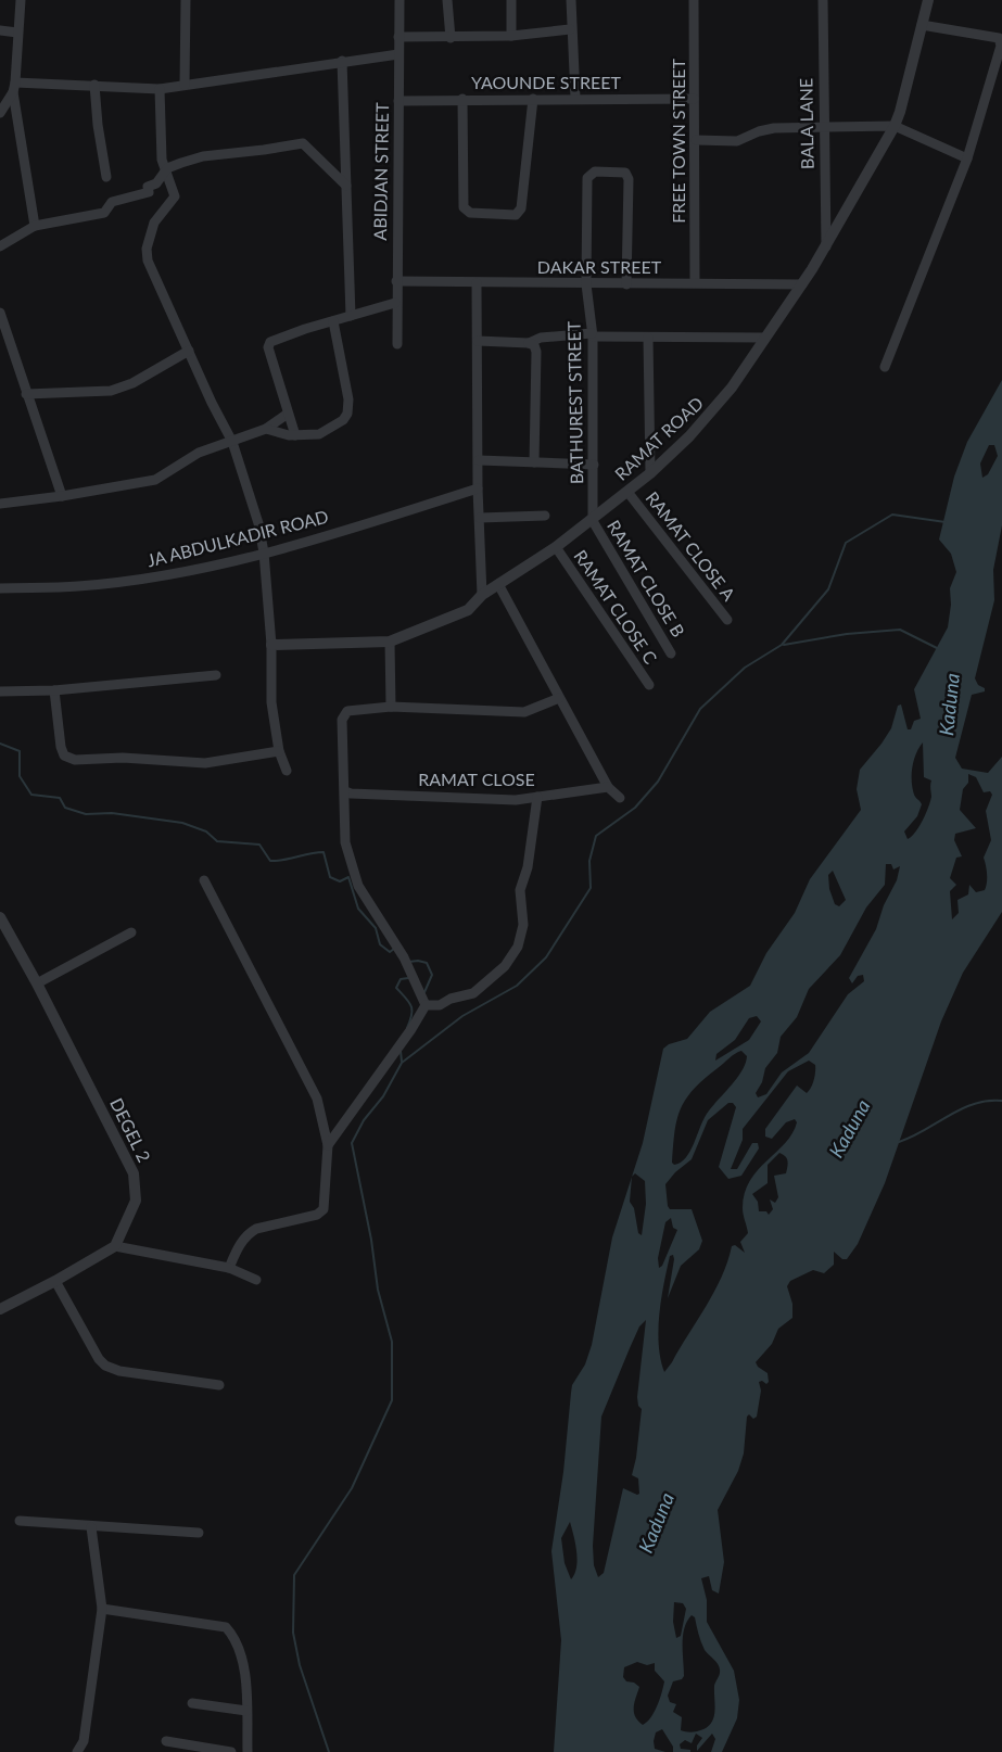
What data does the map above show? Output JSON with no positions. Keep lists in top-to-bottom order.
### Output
{
  "streets": {
    "street": [
      "YAOUNDE STREET",
      "BALA LANE",
      "FREE TOWN STREET",
      "ABIDJAN STREET",
      "DAKAR STREET",
      "BATHUREST STREET",
      "RAMAT ROAD",
      "JA ABDULKADIR ROAD",
      "RAMAT CLOSE A",
      "RAMAT CLOSE B",
      "RAMAT CLOSE C",
      "RAMAT CLOSE",
      "DEGEL 2"
    ]
  },
  "crossings": [
    ["YAOUNDE STREET", "FREE TOWN STREET"],
    ["YAOUNDE STREET", "ABIDJAN STREET"],
    ["BALA LANE", "RAMAT ROAD"],
    ["FREE TOWN STREET", "DAKAR STREET"],
    ["ABIDJAN STREET", "DAKAR STREET"],
    ["DAKAR STREET", "BATHUREST STREET"],
    ["DAKAR STREET", "RAMAT ROAD"],
    ["BATHUREST STREET", "RAMAT ROAD"],
    ["BATHUREST STREET", "RAMAT CLOSE B"],
    ["RAMAT ROAD", "RAMAT CLOSE A"],
    ["RAMAT ROAD", "RAMAT CLOSE B"],
    ["RAMAT ROAD", "RAMAT CLOSE C"]
  ],
  "water": ["Kaduna"]
}
